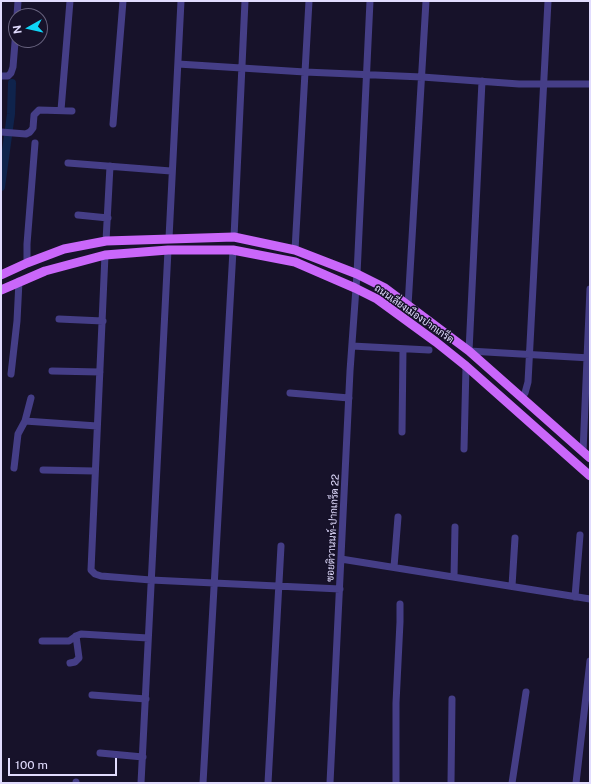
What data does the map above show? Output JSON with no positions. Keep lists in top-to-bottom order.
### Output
{
  "streets": {
    "main road": ["ถนนเลี่ยงเมืองปากเกร็ด"],
    "street": ["ซอยติวานนท์-ปากเกร็ด 22"]
  },
  "crossings": [
    ["ถนนเลี่ยงเมืองปากเกร็ด", "ซอยติวานนท์-ปากเกร็ด 22"]
  ],
  "scale_bar": "100 m",
  "north": "left"
}
